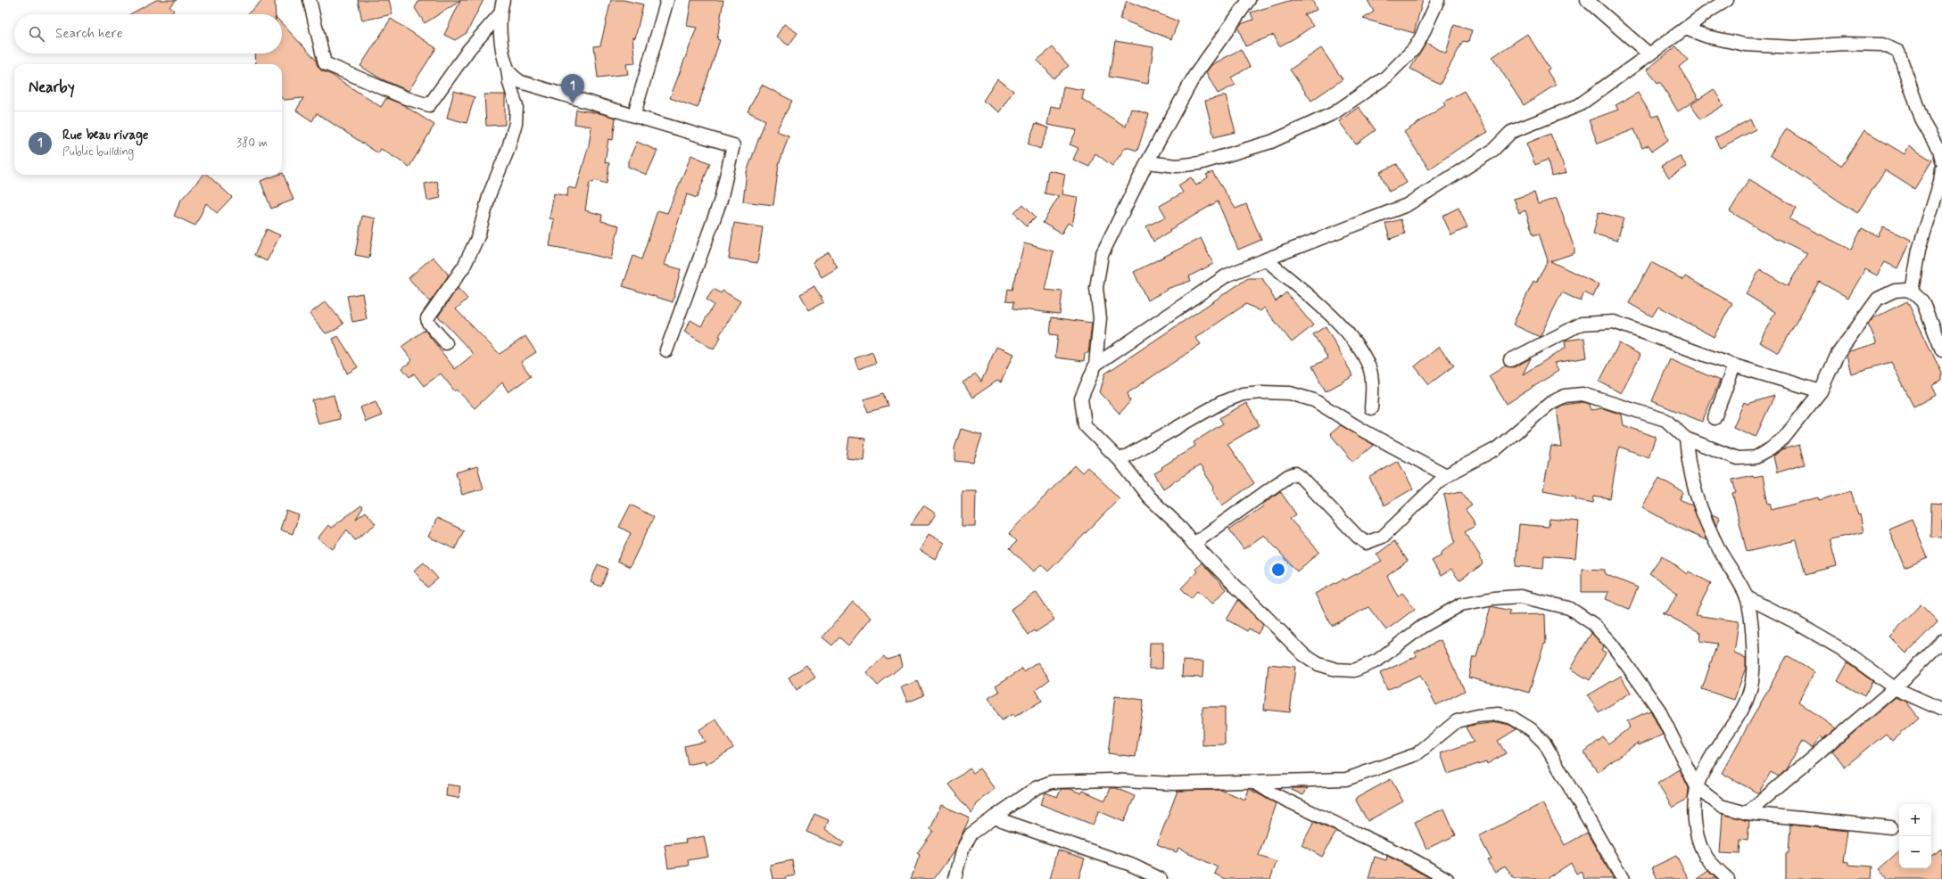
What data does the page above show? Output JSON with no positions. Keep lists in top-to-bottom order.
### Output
{
  "page": {
    "search": "Search here",
    "heading": "Nearby",
    "pins": "1",
    "list": [
      {
        "mark": "1",
        "name": "Rue beau rivage",
        "note": "Public building",
        "value": "380 m"
      }
    ],
    "map_buttons": ["+", "−"]
  }
}
